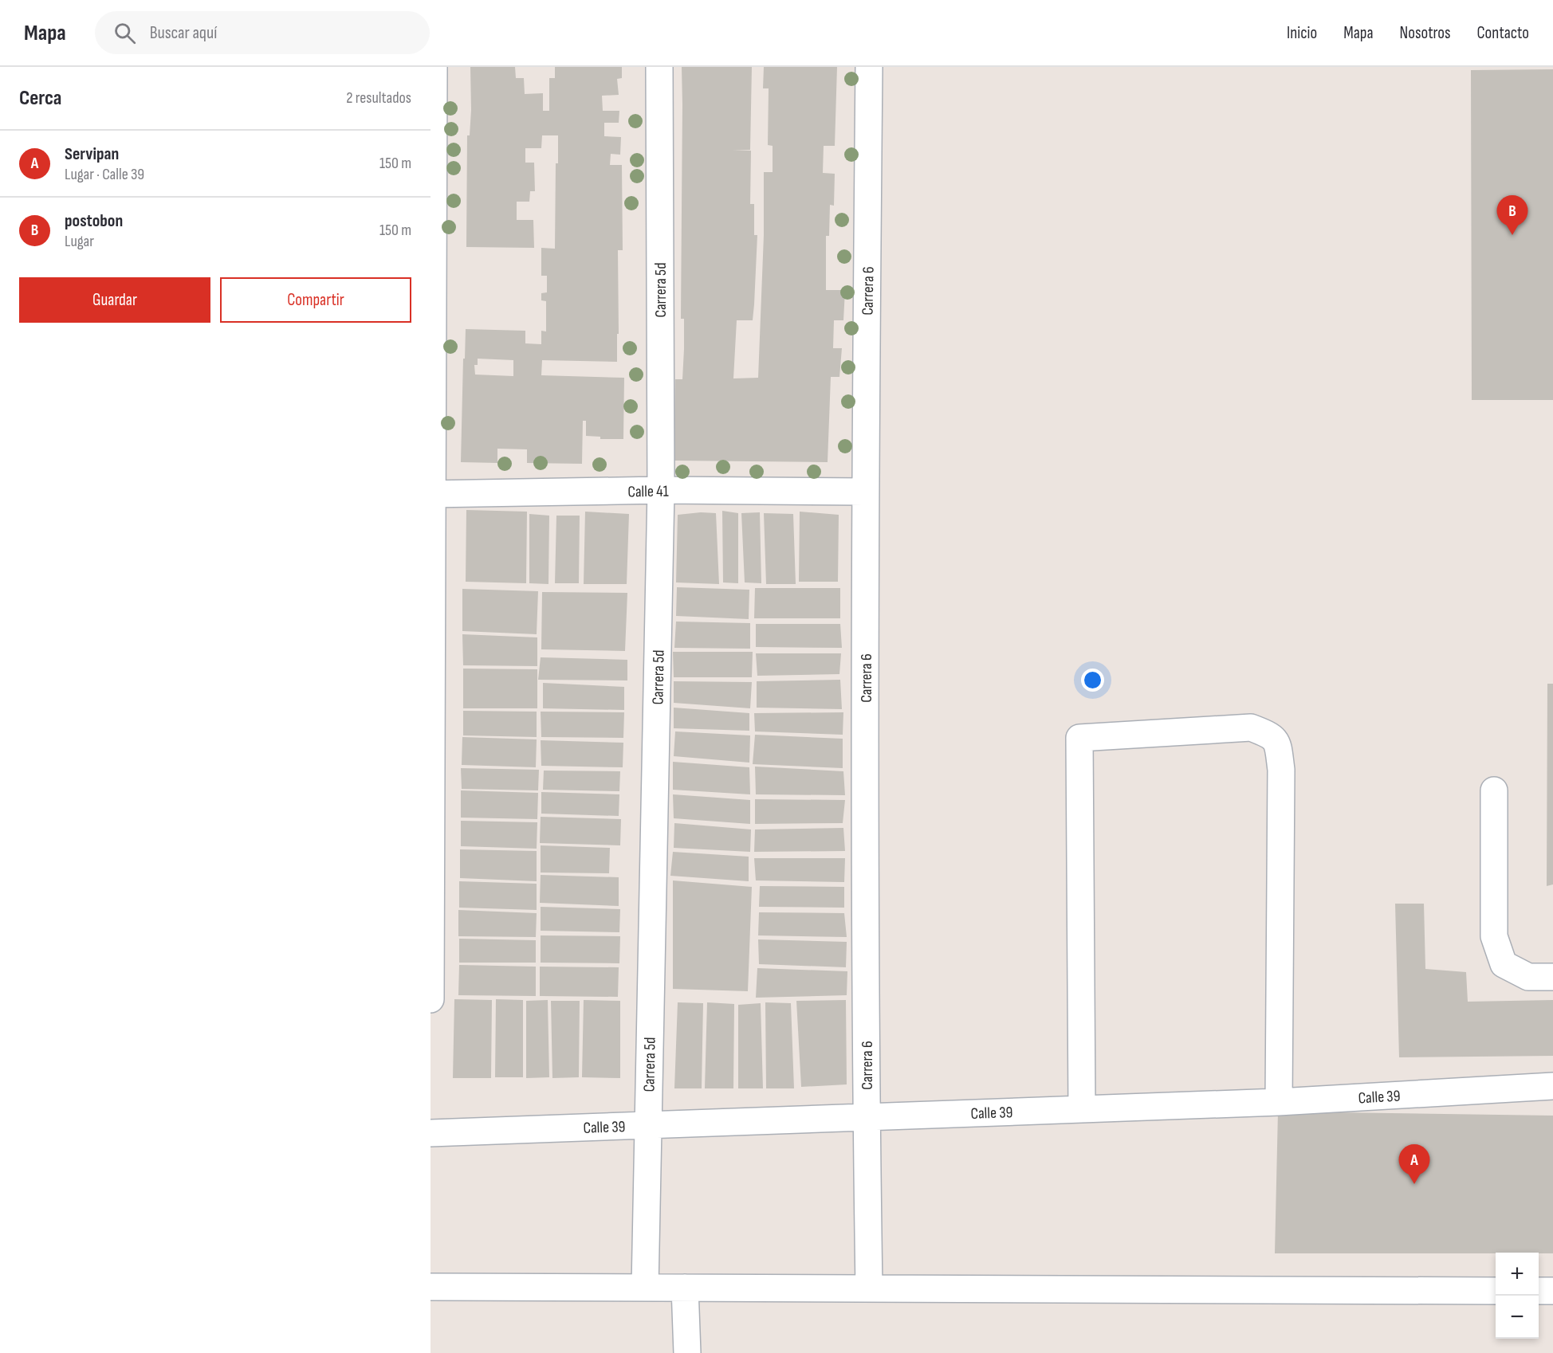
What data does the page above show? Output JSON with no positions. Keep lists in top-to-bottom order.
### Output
{
  "streets": {
    "street": [
      "Carrera 5d",
      "Carrera 6",
      "Calle 41",
      "Calle 39"
    ]
  },
  "crossings": [
    ["Carrera 5d", "Calle 41"],
    ["Carrera 5d", "Calle 39"],
    ["Carrera 6", "Calle 41"],
    ["Carrera 6", "Calle 39"]
  ],
  "page": {
    "header": "Mapa",
    "search": "Buscar aquí",
    "nav": [
      "Inicio",
      "Mapa",
      "Nosotros",
      "Contacto"
    ],
    "heading": ["Cerca", "2 resultados"],
    "list": [
      {
        "mark": "A",
        "name": "Servipan",
        "note": "Lugar · Calle 39",
        "value": "150 m"
      },
      {
        "mark": "B",
        "name": "postobon",
        "note": "Lugar",
        "value": "150 m"
      }
    ],
    "pins": ["B", "A"],
    "buttons": ["Guardar", "Compartir"],
    "map_buttons": ["+", "−"]
  }
}
